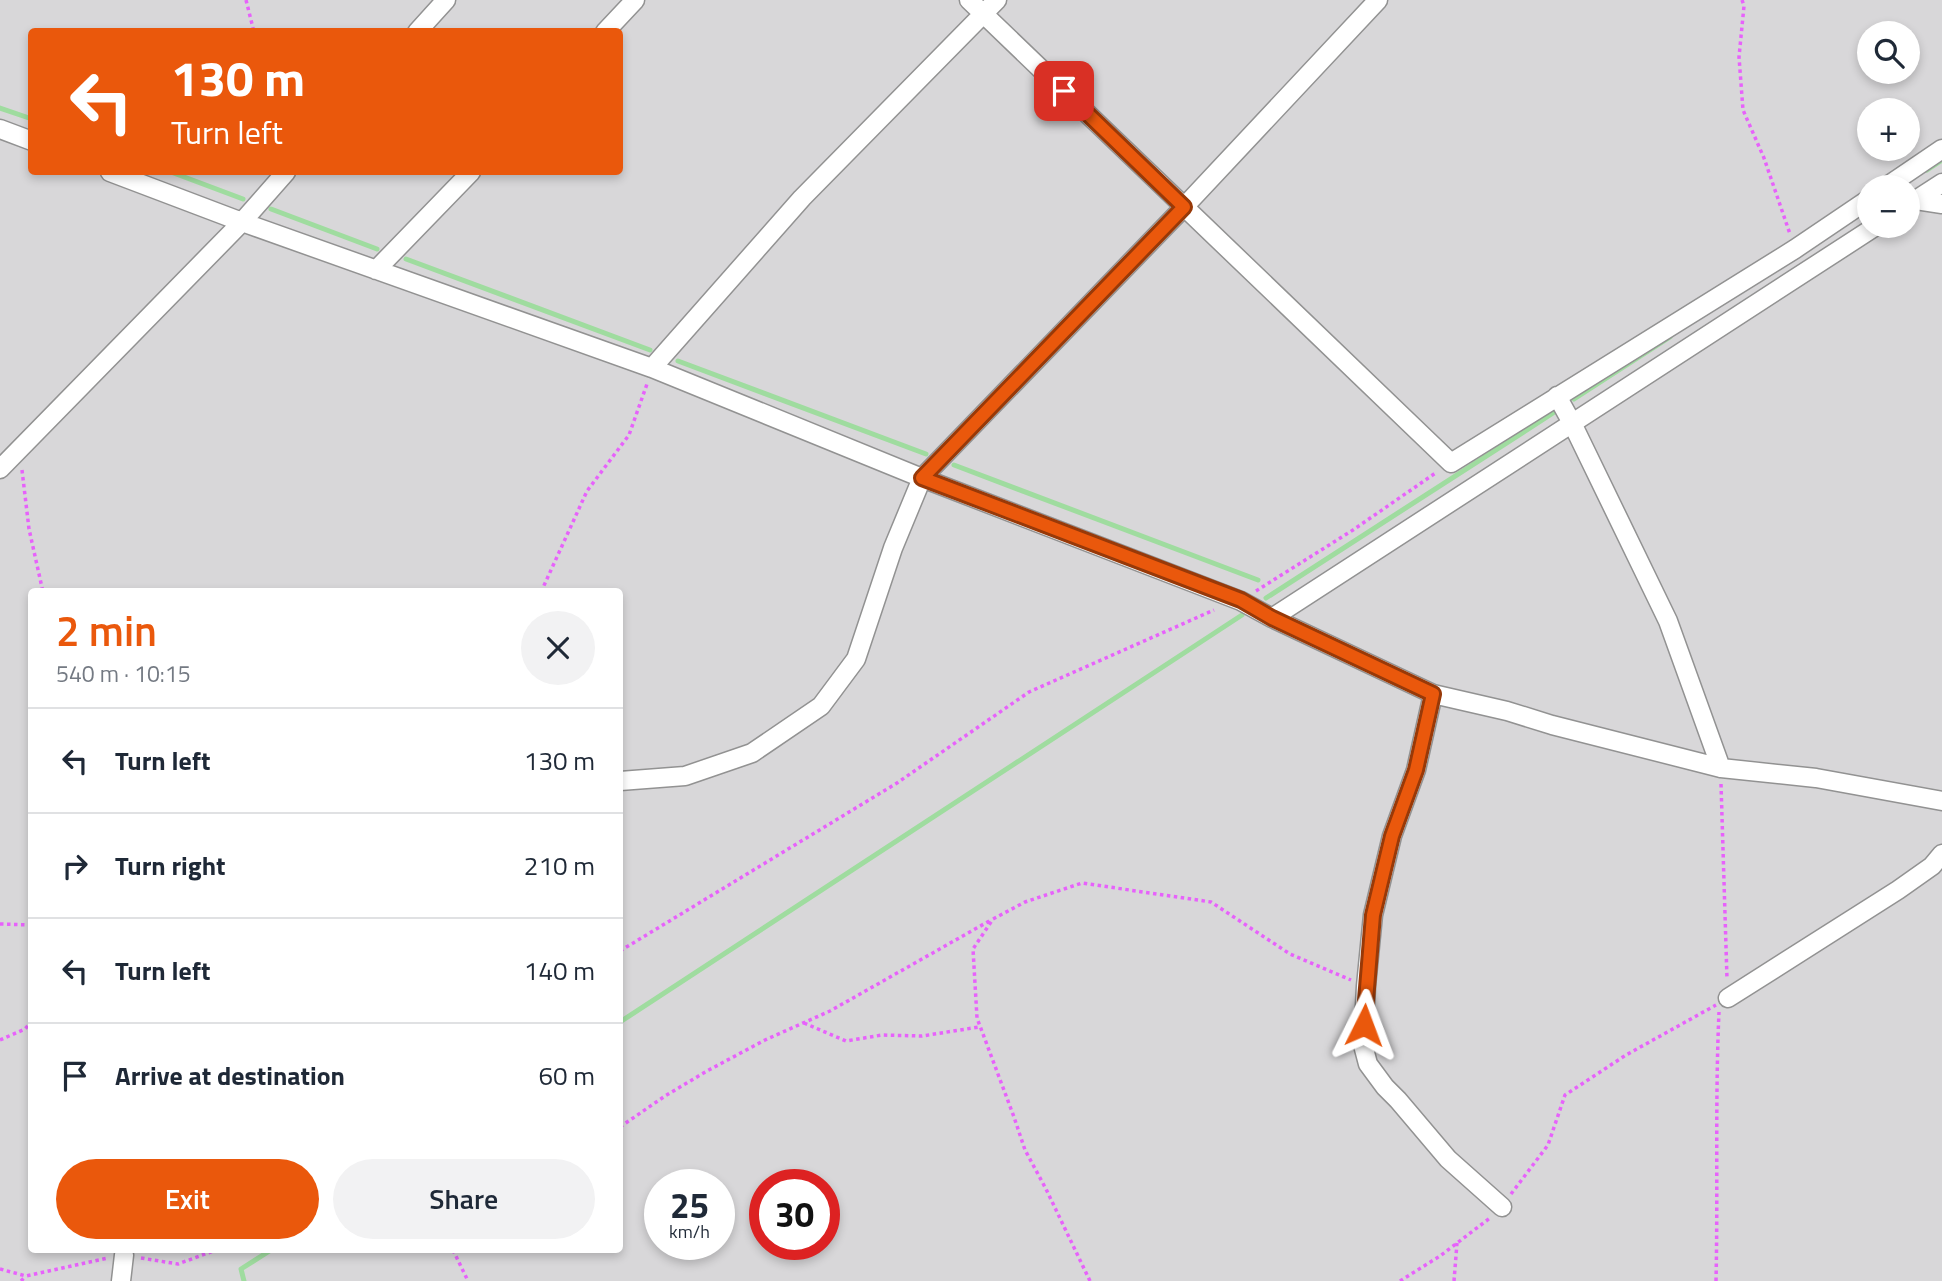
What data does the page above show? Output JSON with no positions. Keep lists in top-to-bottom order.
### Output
{
  "page": {
    "map_buttons": ["+", "−"],
    "turn": ["130 m", "Turn left"],
    "heading": ["2 min", "540 m · 10:15"],
    "list": [
      {
        "name": "Turn left",
        "value": "130 m"
      },
      {
        "name": "Turn right",
        "value": "210 m"
      },
      {
        "name": "Turn left",
        "value": "140 m"
      },
      {
        "name": "Arrive at destination",
        "value": "60 m"
      }
    ],
    "buttons": ["Exit", "Share"],
    "speed": "25 km/h",
    "limit": "30"
  }
}
